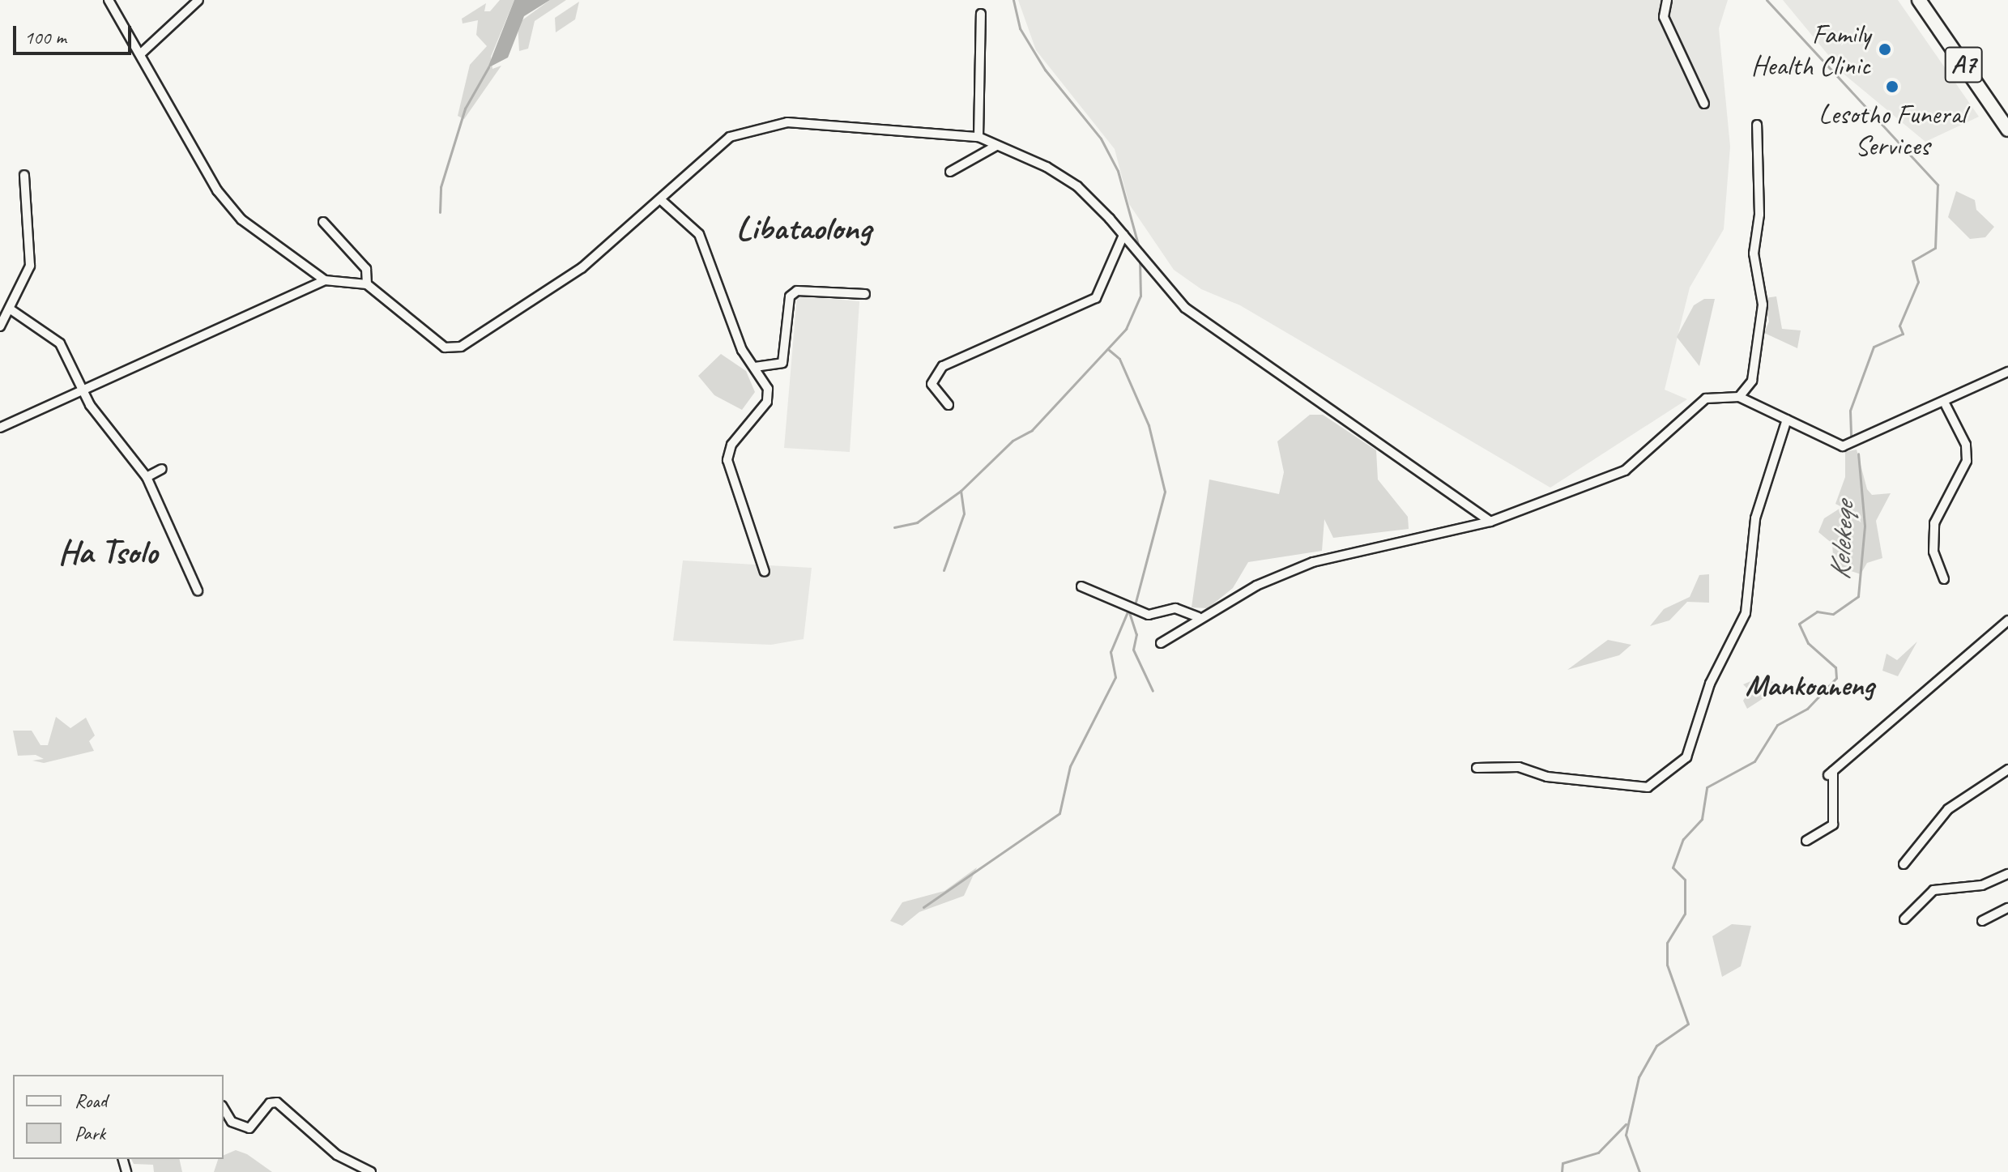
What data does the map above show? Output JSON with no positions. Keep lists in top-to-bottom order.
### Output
{
  "streets": {
    "main road": ["A7"]
  },
  "districts": ["Libataolong", "Ha Tsolo", "Mankoaneng"],
  "water": ["Kelekeqe"],
  "places": ["Family Health Clinic", "Lesotho Funeral Services"],
  "legend": ["Road", "Park"],
  "scale_bar": "100 m"
}
